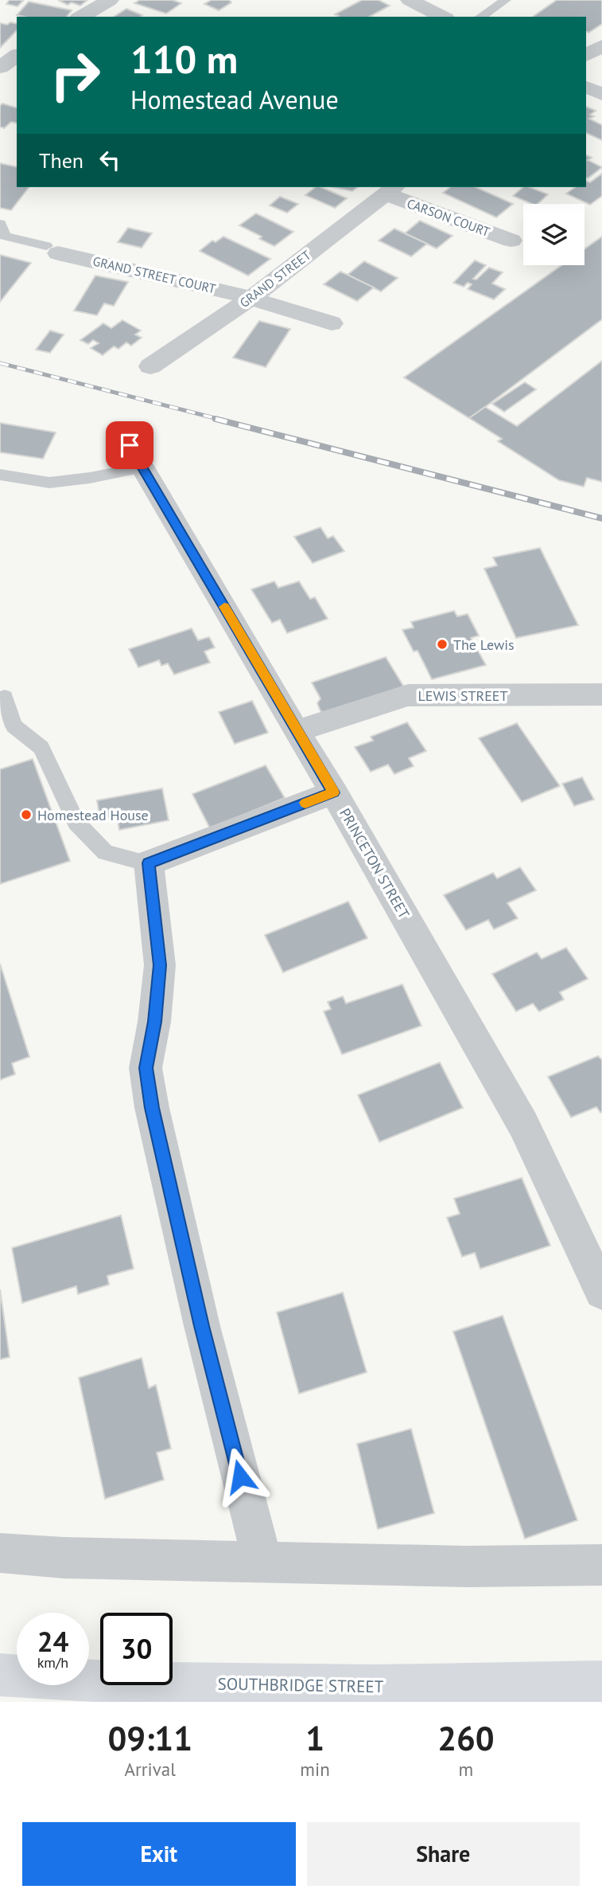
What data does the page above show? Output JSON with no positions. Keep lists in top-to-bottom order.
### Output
{
  "streets": {
    "main road": ["SOUTHBRIDGE STREET"],
    "street": [
      "CARSON COURT",
      "GRAND STREET COURT",
      "GRAND STREET",
      "LEWIS STREET",
      "PRINCETON STREET"
    ]
  },
  "crossings": [
    ["CARSON COURT", "GRAND STREET"],
    ["GRAND STREET COURT", "GRAND STREET"],
    ["LEWIS STREET", "PRINCETON STREET"]
  ],
  "places": ["The Lewis", "Homestead House"],
  "page": {
    "turn": ["110 m", "Homestead Avenue"],
    "then": "Then",
    "speed": "24 km/h",
    "limit": "30",
    "eta": [
      "09:11",
      "Arrival",
      "1",
      "min",
      "260",
      "m"
    ],
    "buttons": ["Exit", "Share"]
  }
}
